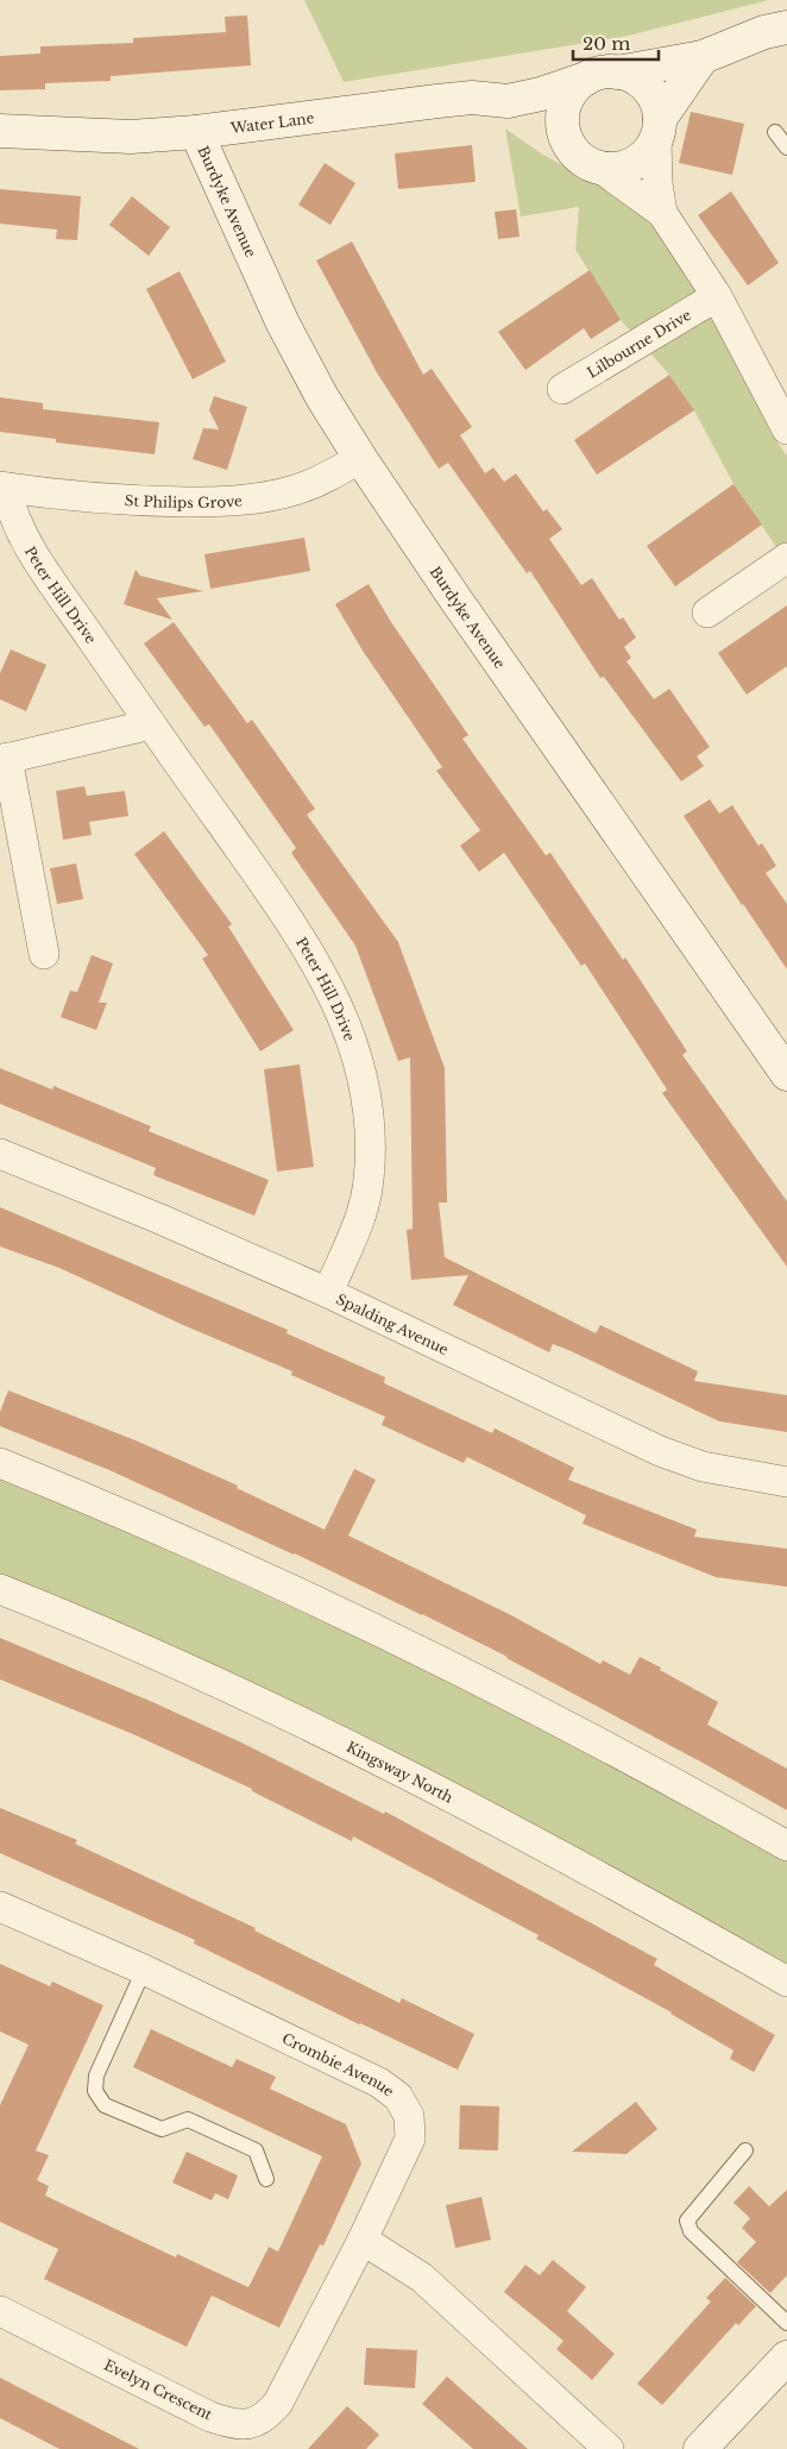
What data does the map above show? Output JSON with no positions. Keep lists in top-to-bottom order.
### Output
{
  "streets": {
    "street": [
      "Water Lane",
      "Burdyke Avenue",
      "Lilbourne Drive",
      "St Philips Grove",
      "Peter Hill Drive",
      "Spalding Avenue",
      "Kingsway North",
      "Crombie Avenue",
      "Evelyn Crescent"
    ]
  },
  "crossings": [
    ["Water Lane", "Burdyke Avenue"],
    ["Burdyke Avenue", "St Philips Grove"],
    ["St Philips Grove", "Peter Hill Drive"],
    ["Peter Hill Drive", "Spalding Avenue"],
    ["Crombie Avenue", "Evelyn Crescent"]
  ],
  "scale_bar": "20 m"
}
